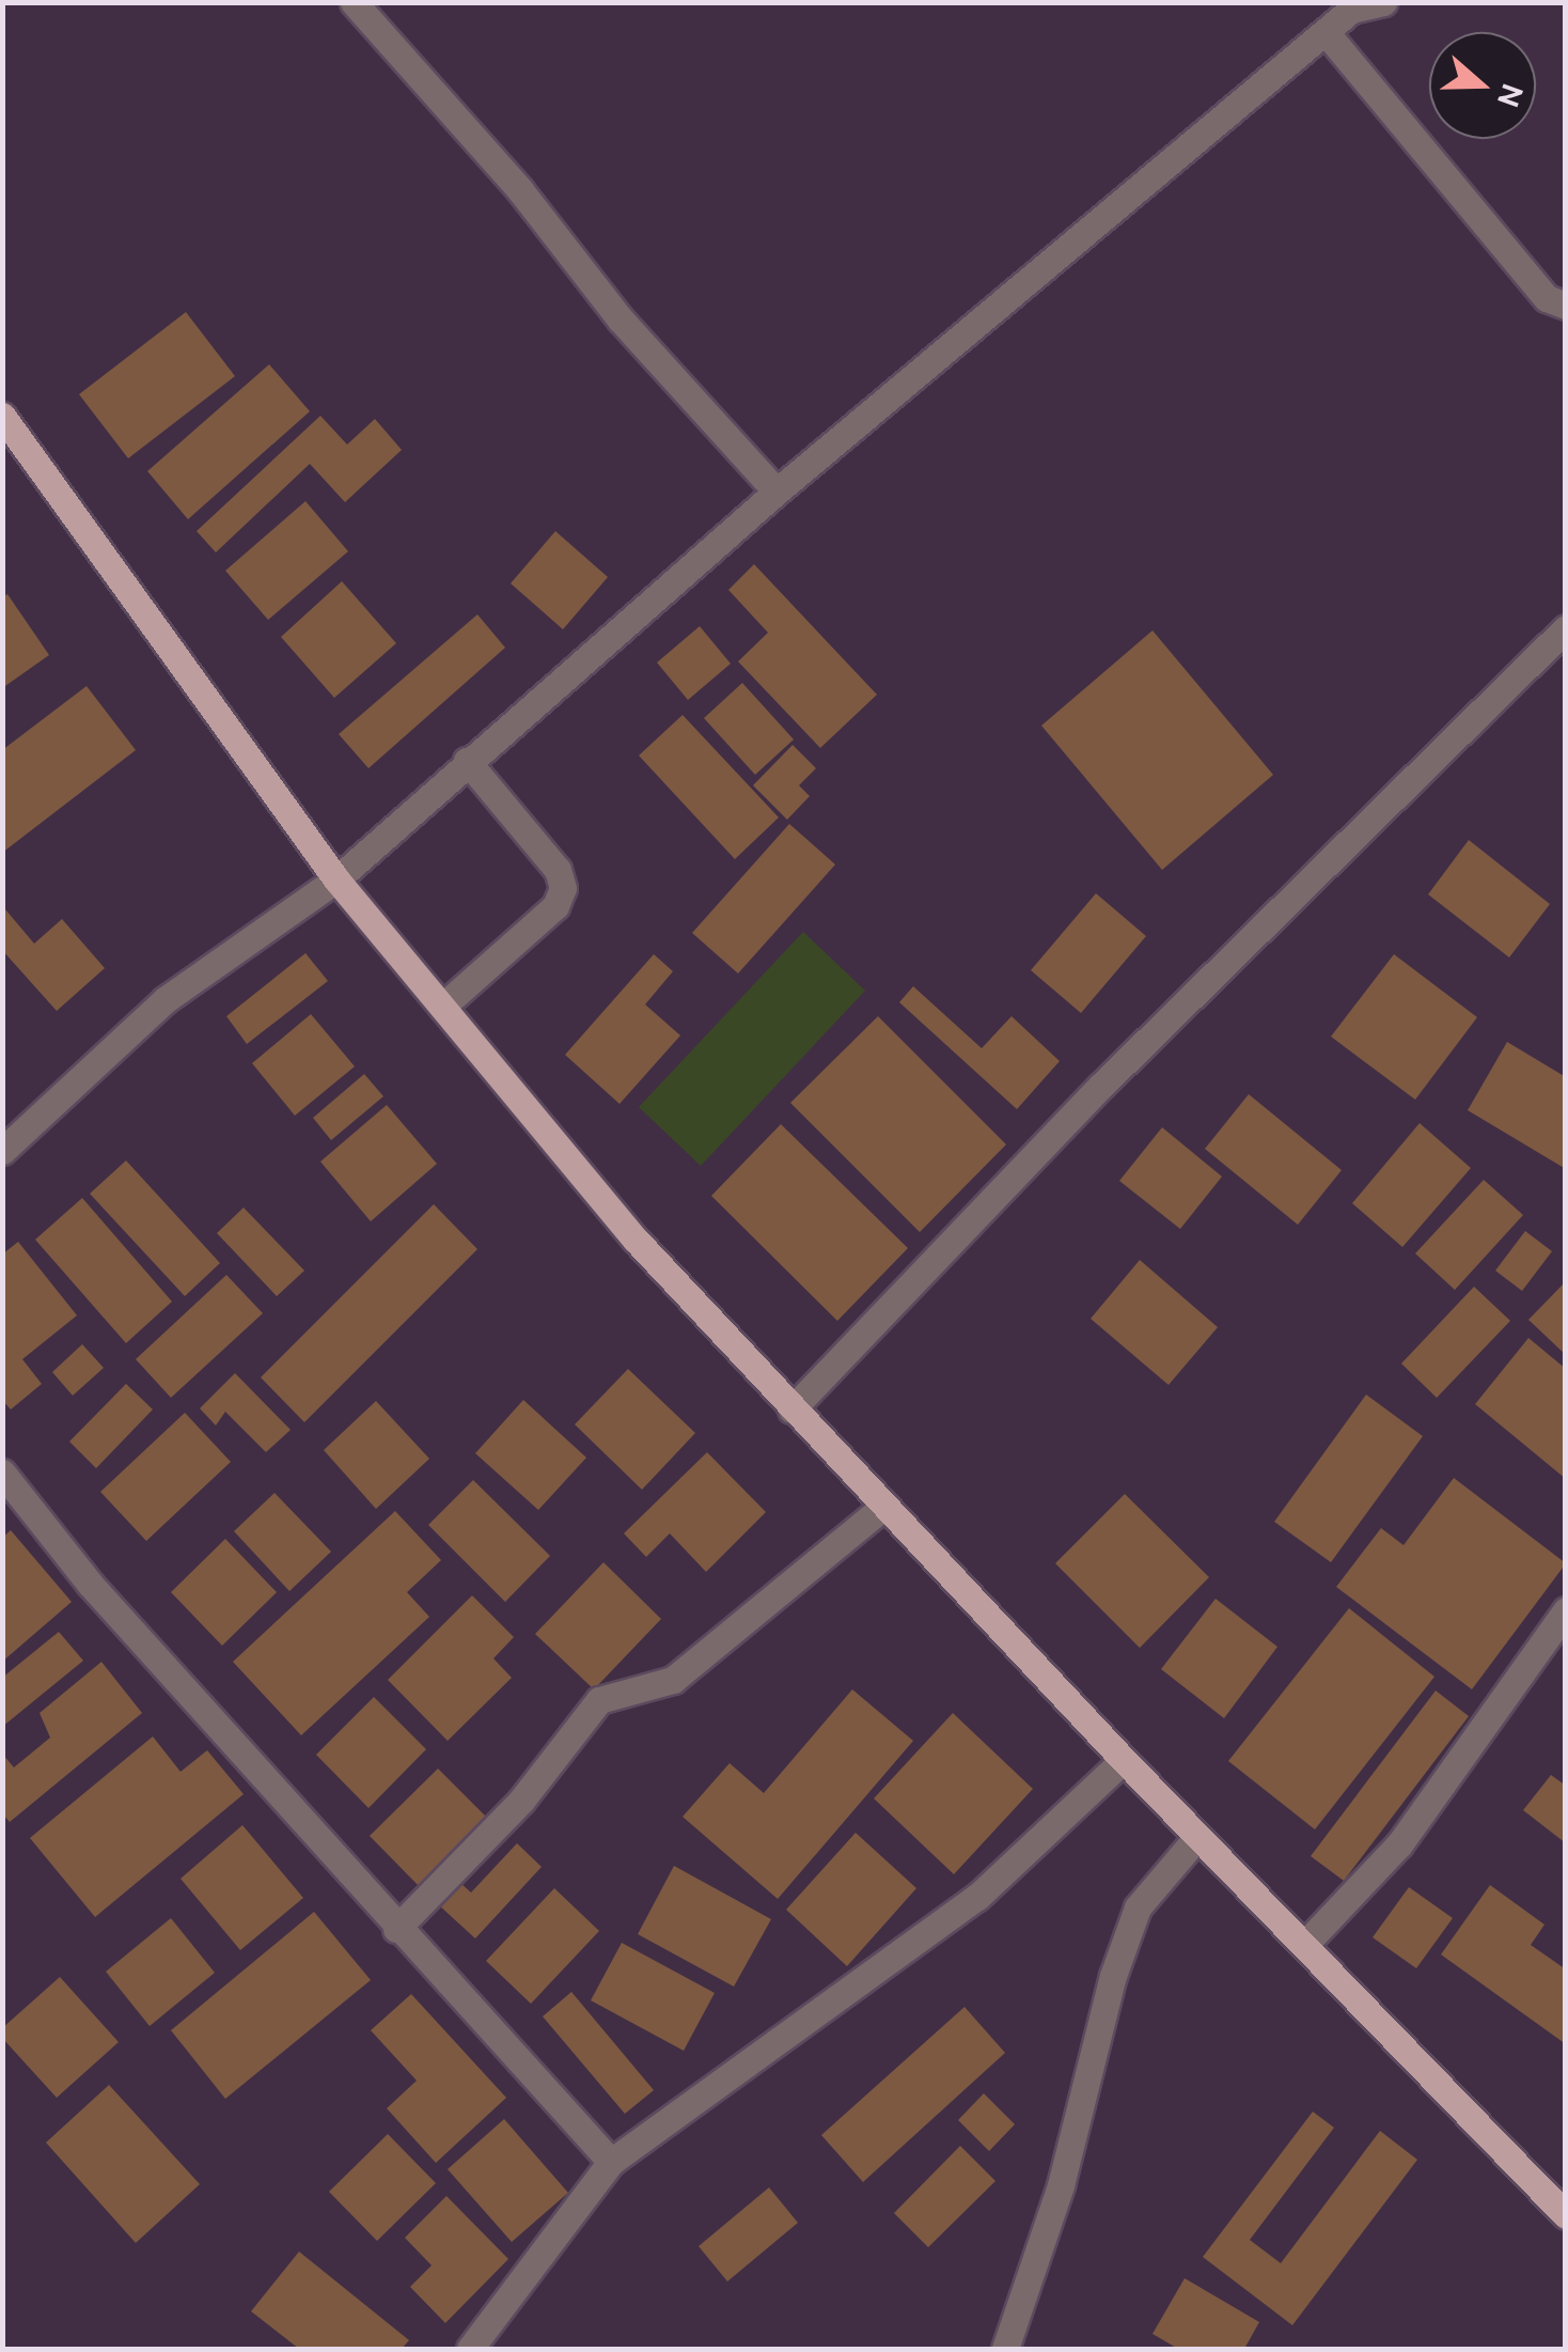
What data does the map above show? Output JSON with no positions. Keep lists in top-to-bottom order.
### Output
{
  "north": "right"
}
